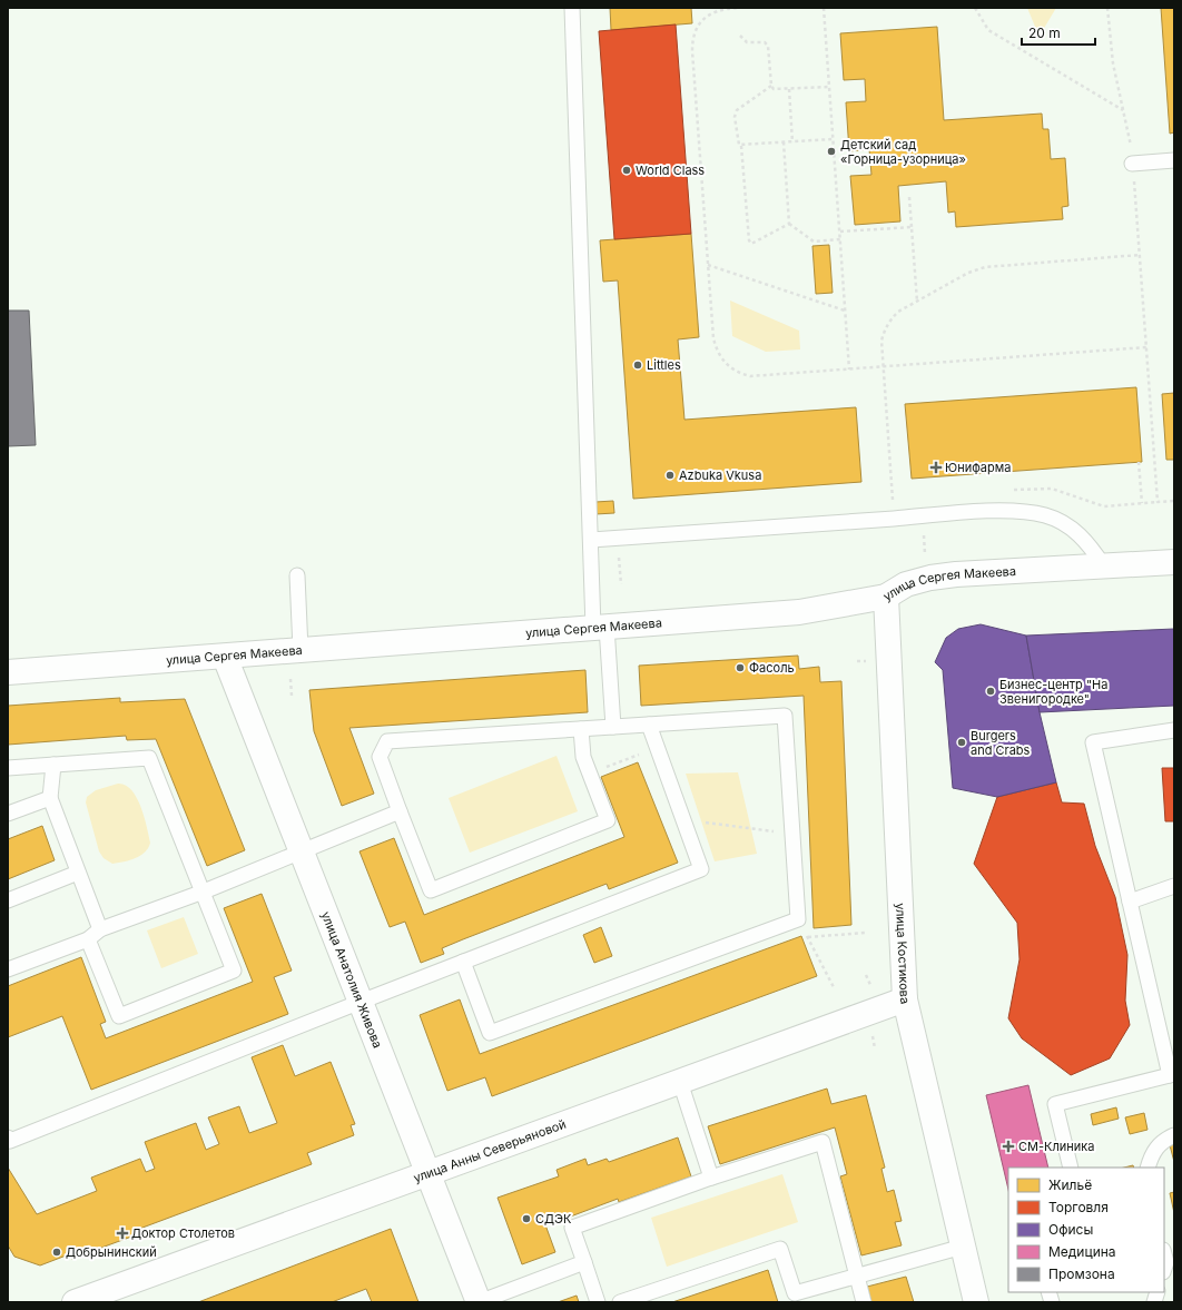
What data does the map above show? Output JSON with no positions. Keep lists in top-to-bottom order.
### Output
{
  "streets": {
    "street": [
      "улица Сергея Макеева",
      "улица Костикова",
      "улица Анатолия Живова",
      "улица Анны Северьяновой"
    ]
  },
  "crossings": [
    ["улица Сергея Макеева", "улица Костикова"],
    ["улица Сергея Макеева", "улица Анатолия Живова"],
    ["улица Костикова", "улица Анны Северьяновой"],
    ["улица Анатолия Живова", "улица Анны Северьяновой"]
  ],
  "places": {
    "other": [
      "Детский сад «Горница-узорница»",
      "World Class",
      "Littles",
      "Azbuka Vkusa",
      "Фасоль",
      "Бизнес-центр \"На Звенигородке\"",
      "Burgers and Crabs",
      "СДЭК",
      "Добрынинский"
    ],
    "health": ["Юнифарма", "СМ-Клиника", "Доктор Столетов"]
  },
  "legend": [
    "Жильё",
    "Торговля",
    "Офисы",
    "Медицина",
    "Промзона"
  ],
  "scale_bar": "20 m"
}
